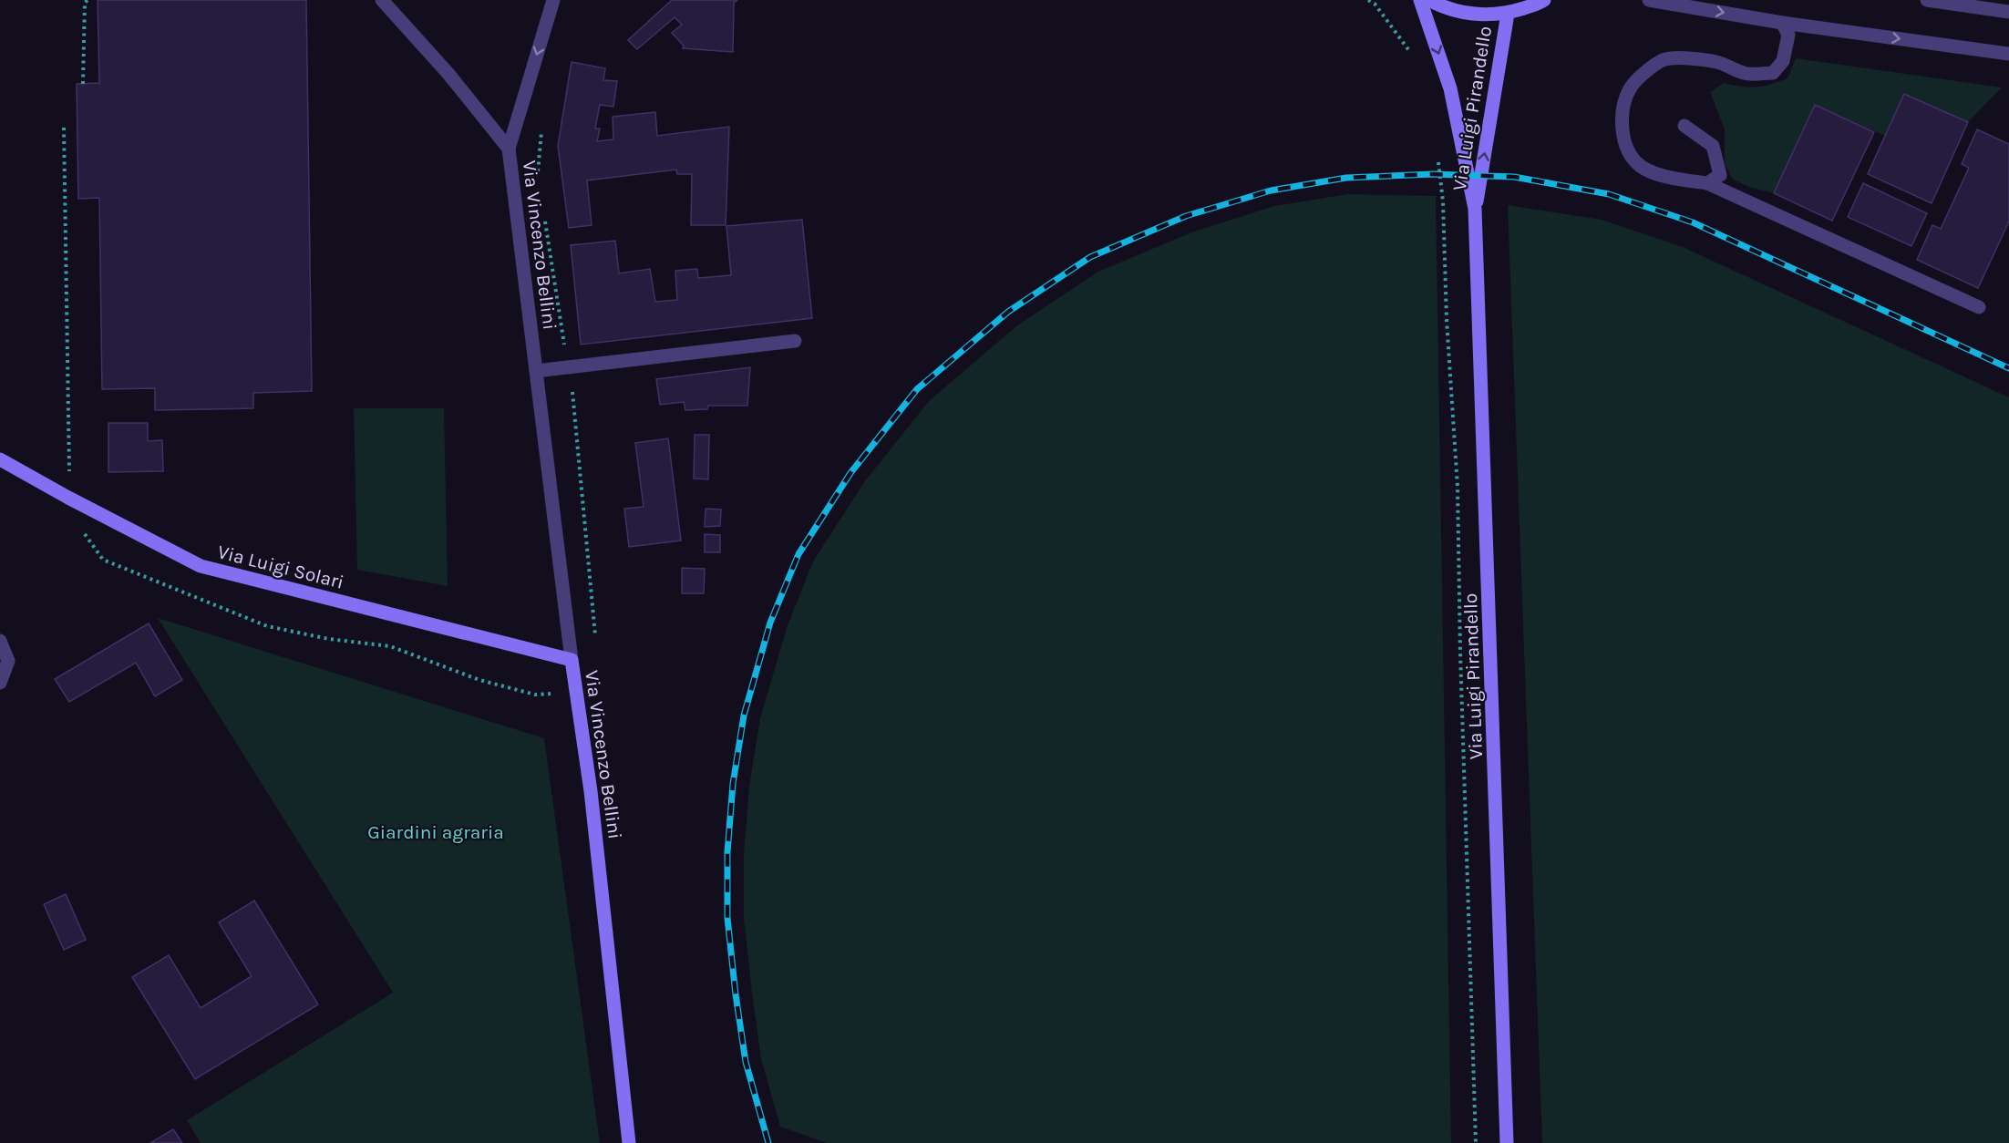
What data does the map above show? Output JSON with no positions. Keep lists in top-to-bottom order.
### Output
{
  "streets": {
    "main road": ["Via Luigi Pirandello", "Via Vincenzo Bellini", "Via Luigi Solari"]
  },
  "crossings": [
    ["Via Vincenzo Bellini", "Via Luigi Solari"]
  ],
  "parks": ["Giardini agraria"]
}
